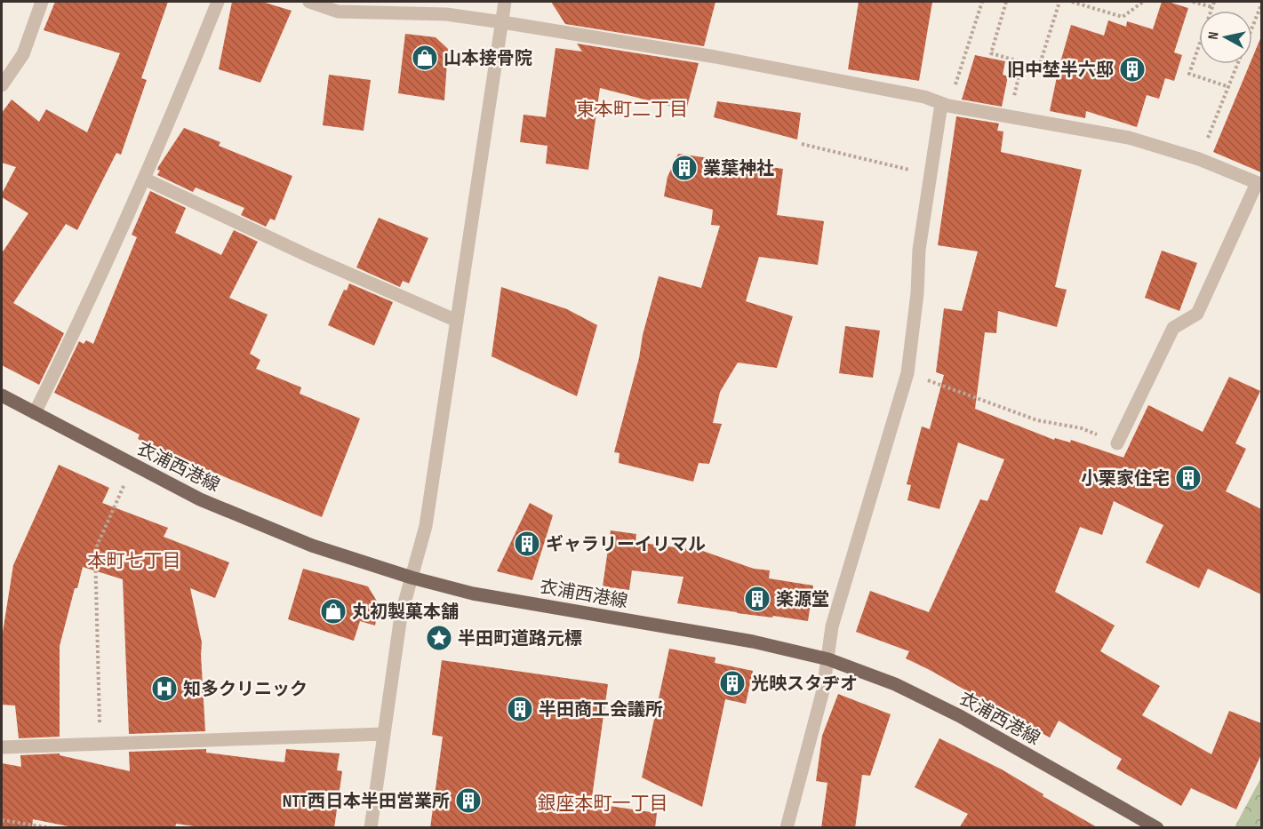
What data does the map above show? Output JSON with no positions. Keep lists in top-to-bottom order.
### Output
{
  "streets": {
    "main road": ["衣浦西港線"]
  },
  "districts": ["東本町二丁目", "本町七丁目", "銀座本町一丁目"],
  "places": {
    "shop": ["山本接骨院", "丸初製菓本舗"],
    "building": [
      "旧中埜半六邸",
      "業葉神社",
      "小栗家住宅",
      "ギャラリーイリマル",
      "楽源堂",
      "光映スタヂオ",
      "半田商工会議所",
      "NTT西日本半田営業所"
    ],
    "place": ["半田町道路元標"],
    "hospital": ["知多クリニック"]
  },
  "north": "left"
}
